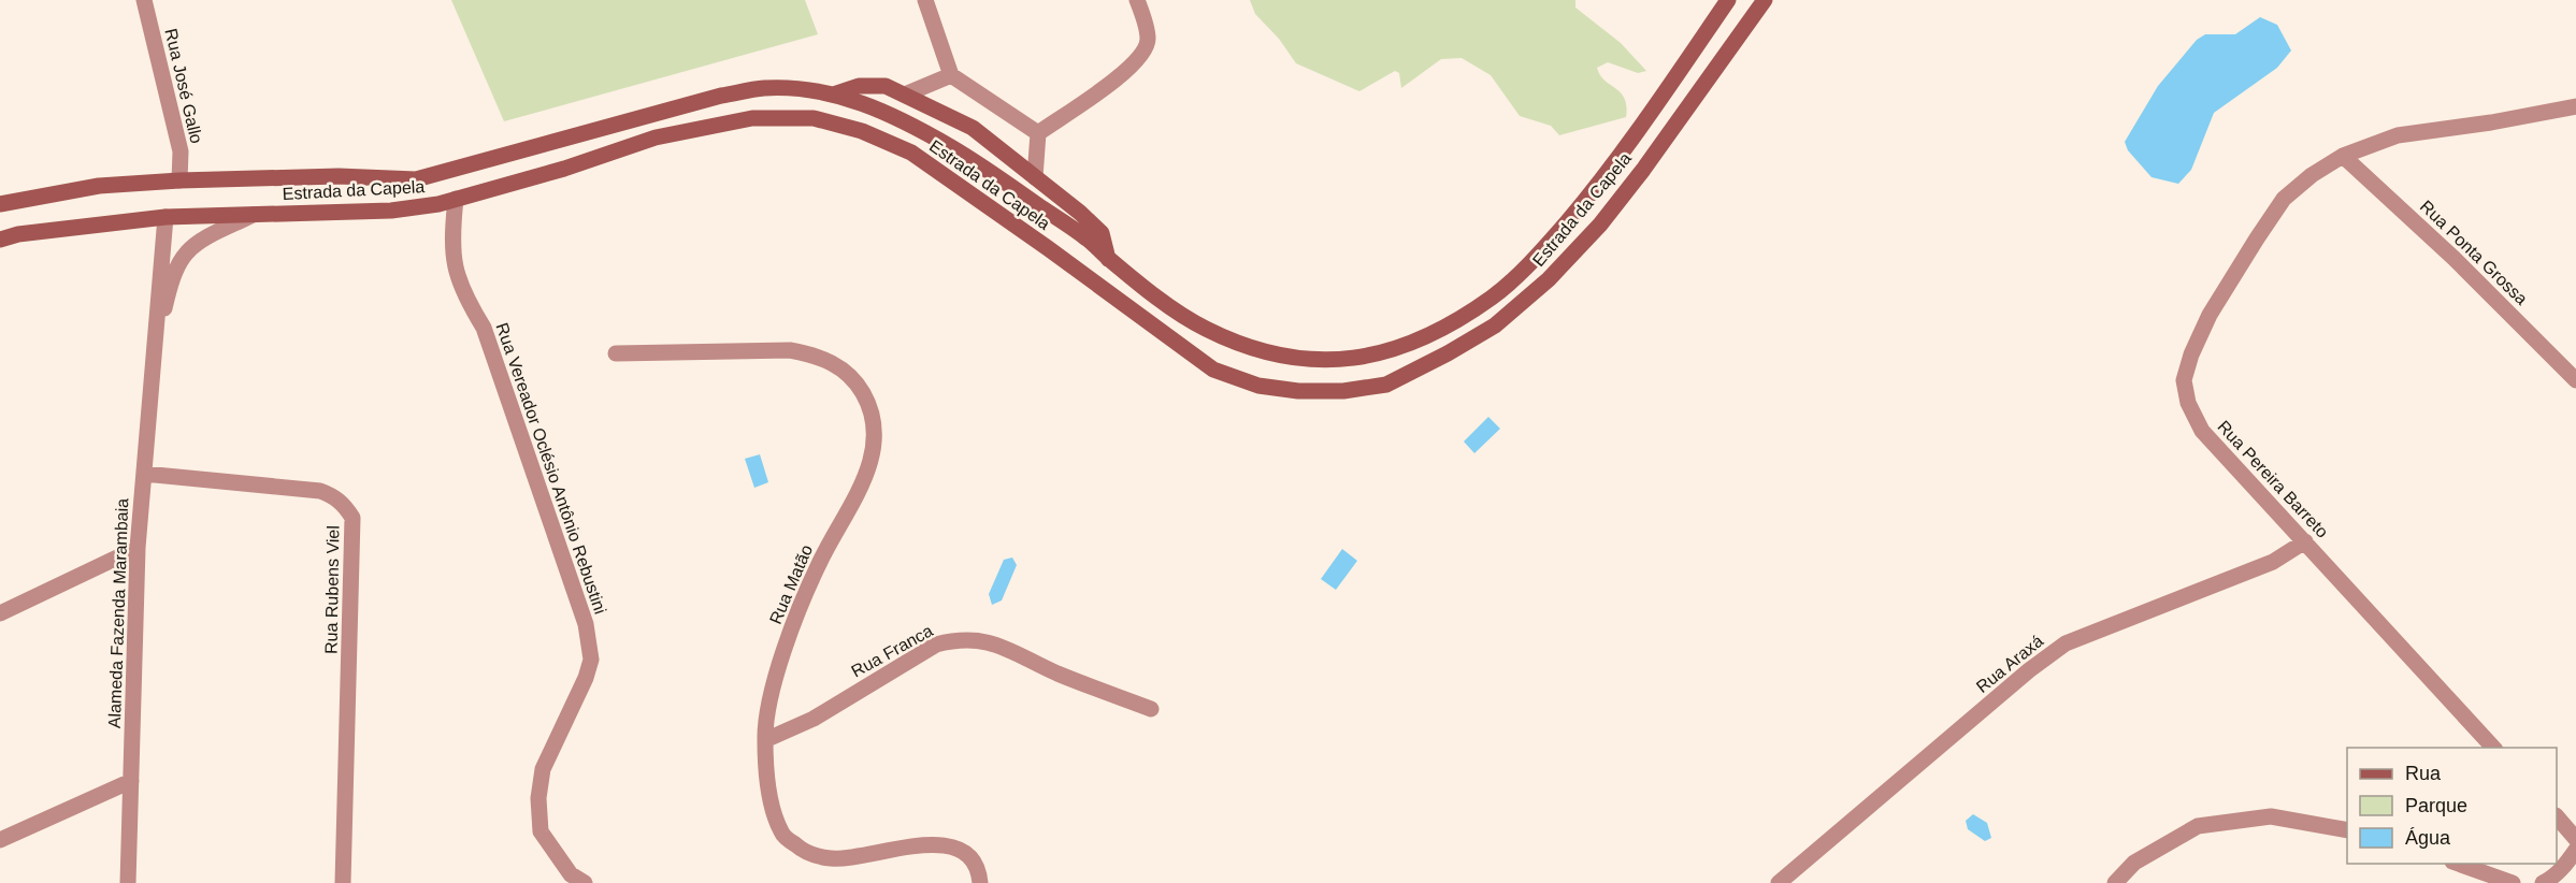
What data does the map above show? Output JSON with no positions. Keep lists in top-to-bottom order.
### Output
{
  "streets": {
    "main road": ["Estrada da Capela"],
    "street": [
      "Rua José Gallo",
      "Rua Ponta Grossa",
      "Rua Vereador Oclésio Antônio Rebustini",
      "Rua Pereira Barreto",
      "Rua Matão",
      "Rua Rubens Viel",
      "Alameda Fazenda Marambaia",
      "Rua Franca",
      "Rua Araxá"
    ]
  },
  "crossings": [
    ["Rua José Gallo", "Estrada da Capela"],
    ["Estrada da Capela", "Rua Vereador Oclésio Antônio Rebustini"],
    ["Estrada da Capela", "Alameda Fazenda Marambaia"],
    ["Rua Ponta Grossa", "Rua Pereira Barreto"],
    ["Rua Pereira Barreto", "Rua Araxá"],
    ["Rua Matão", "Rua Franca"],
    ["Rua Rubens Viel", "Alameda Fazenda Marambaia"]
  ],
  "legend": ["Rua", "Parque", "Água"]
}
